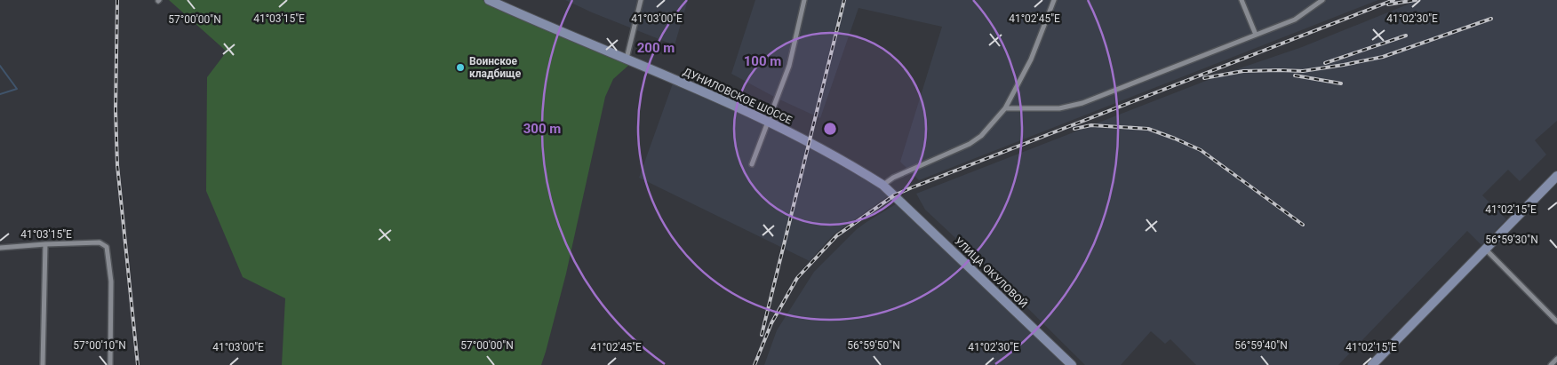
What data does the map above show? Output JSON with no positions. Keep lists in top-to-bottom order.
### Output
{
  "streets": {
    "street": ["ДУНИЛОВСКОЕ ШОССЕ", "УЛИЦА ОКУЛОВОЙ"]
  },
  "crossings": [
    ["ДУНИЛОВСКОЕ ШОССЕ", "УЛИЦА ОКУЛОВОЙ"]
  ],
  "places": ["Воинское кладбище"],
  "coordinates": [
    "41°03'15\"E",
    "41°03'00\"E",
    "41°02'45\"E",
    "41°02'30\"E",
    "57°00'00\"N",
    "41°02'15\"E",
    "56°59'30\"N",
    "57°00'10\"N",
    "56°59'50\"N",
    "56°59'40\"N"
  ],
  "rings": ["200 m", "100 m", "300 m"]
}
